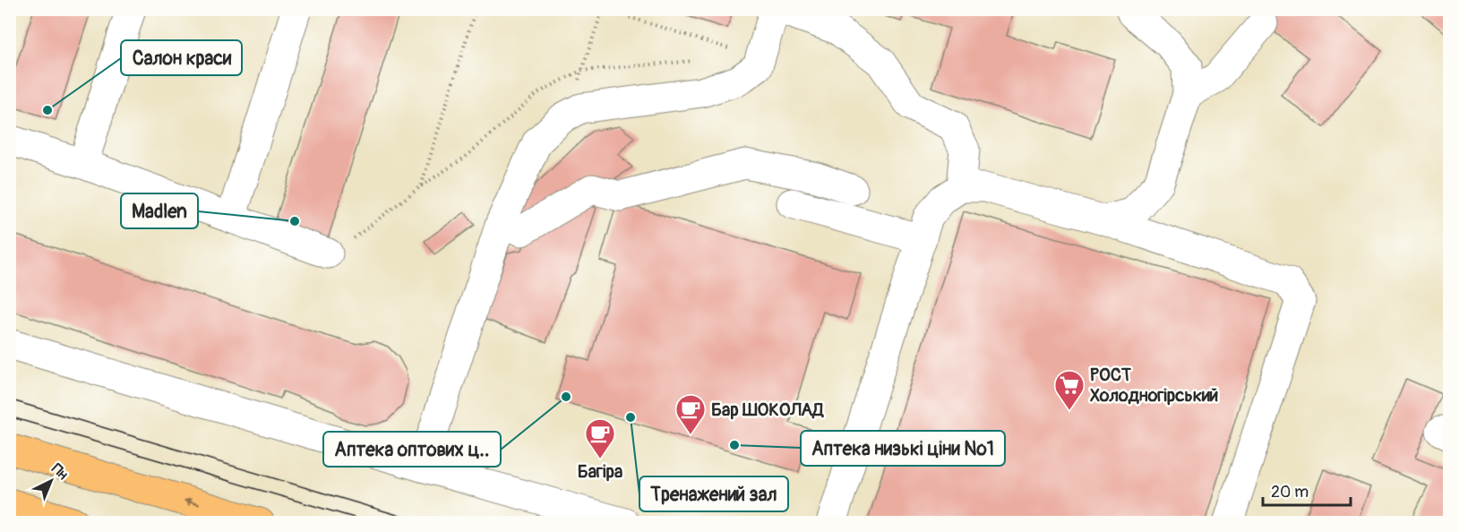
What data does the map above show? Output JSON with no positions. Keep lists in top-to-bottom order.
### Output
{
  "places": {
    "other": [
      "Салон краси",
      "Madlen",
      "Аптека оптових ц‥",
      "Тренажений зал",
      "Аптека низькі ціни №1"
    ],
    "supermarket": ["РОСТ Холодногірський"],
    "cafe": ["Бар ШОКОЛАД", "Багіра"]
  },
  "scale_bar": "20 m",
  "north": "top right"
}
